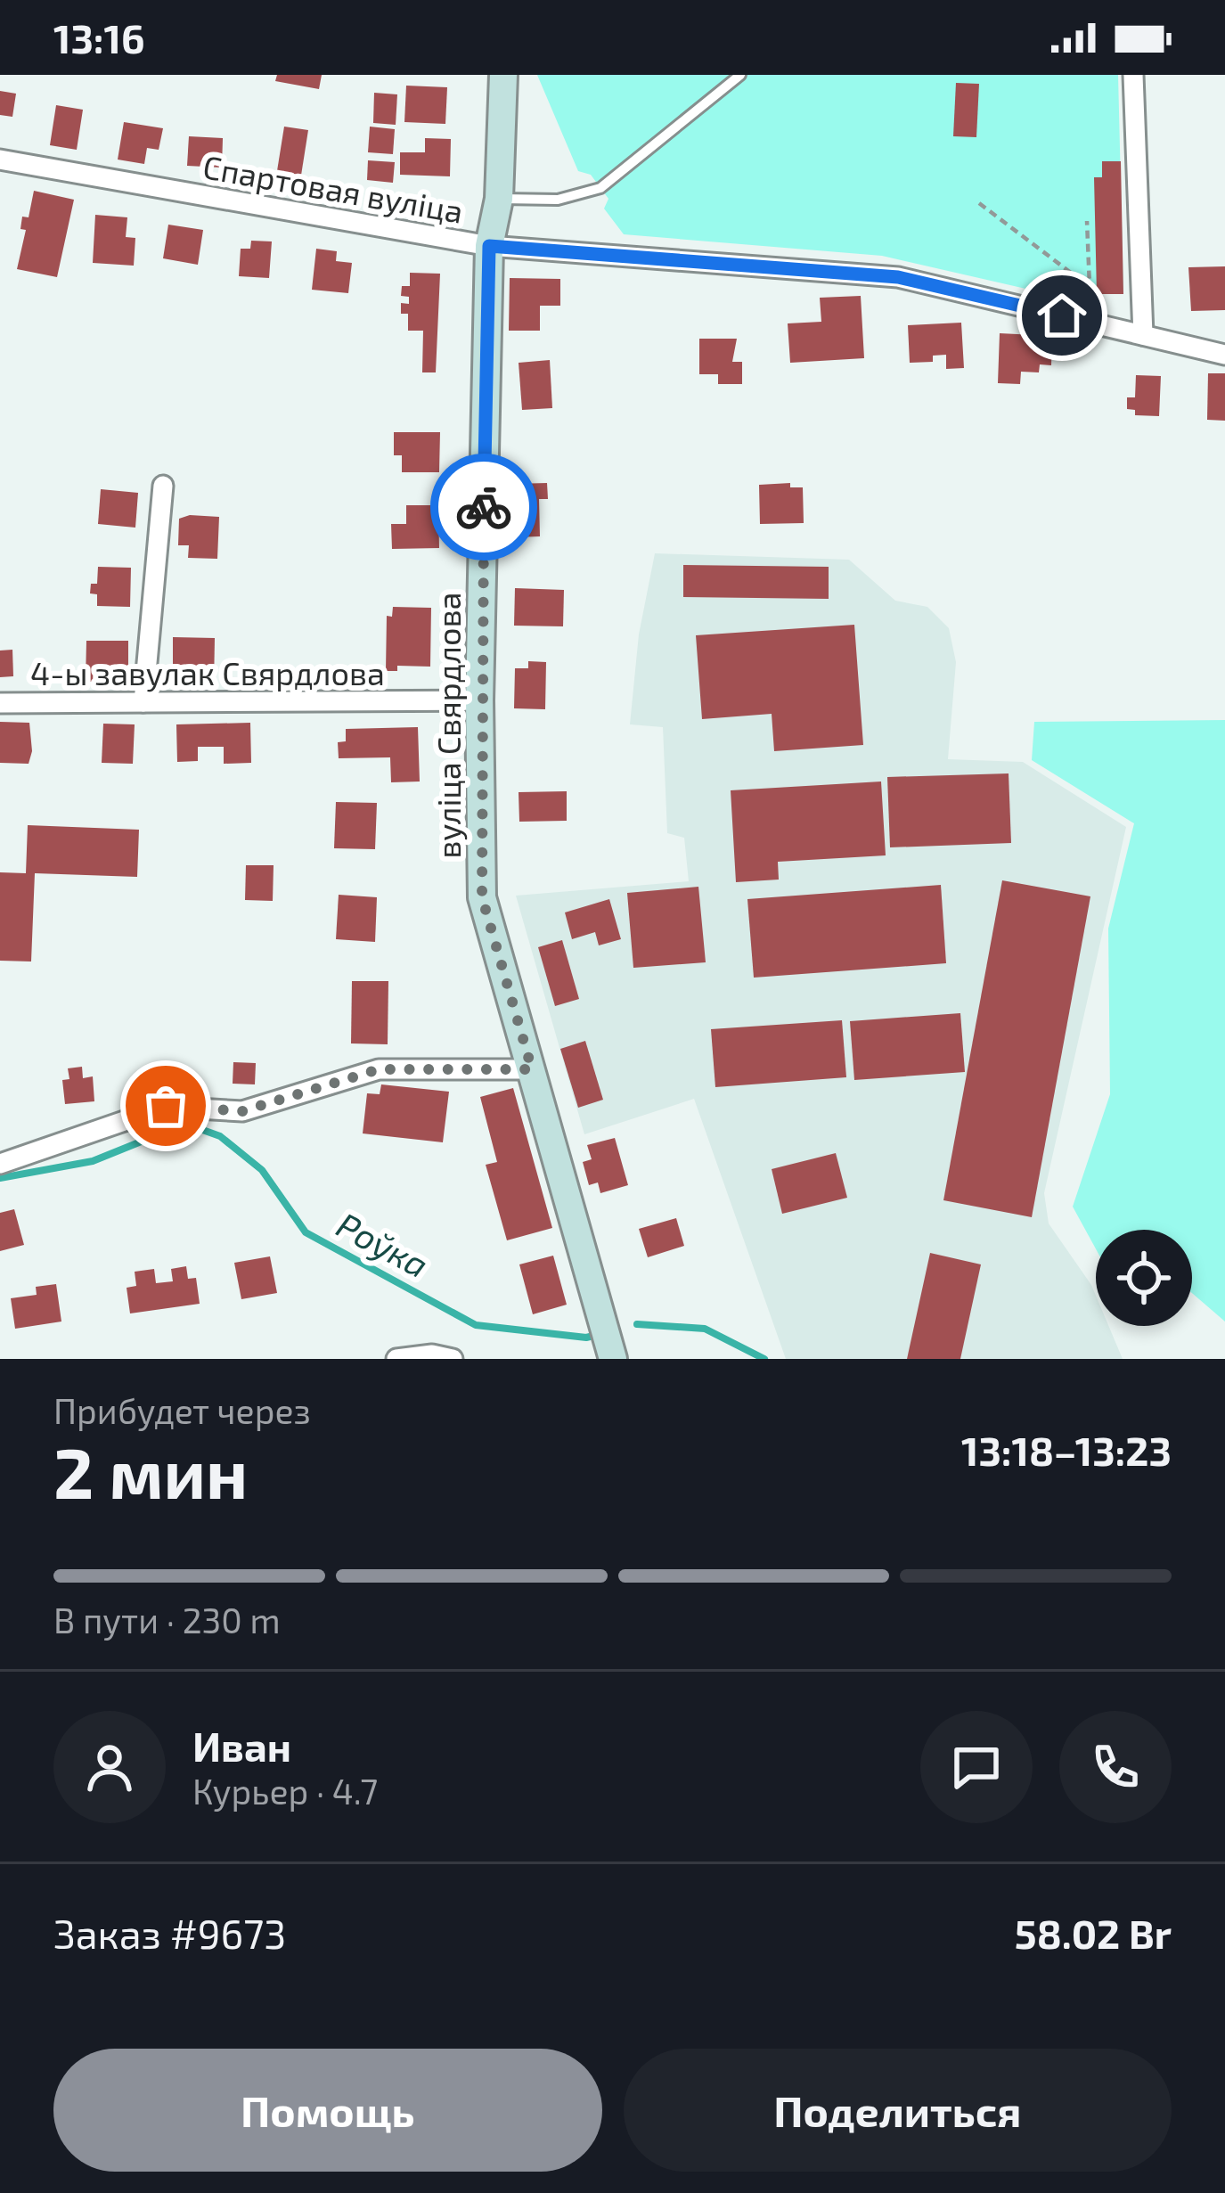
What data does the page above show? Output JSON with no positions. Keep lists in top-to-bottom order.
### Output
{
  "streets": {
    "street": ["Спартовая вуліца", "4-ы завулак Свярдлова", "вуліца Свярдлова"]
  },
  "crossings": [
    ["Спартовая вуліца", "вуліца Свярдлова"],
    ["4-ы завулак Свярдлова", "вуліца Свярдлова"]
  ],
  "water": ["Роўка"],
  "page": {
    "status": "13:16",
    "heading": ["2 мин", "Прибудет через", "13:18–13:23"],
    "panel": [
      "Иван",
      "Курьер · 4.7",
      "Заказ #9673",
      "58.02 Br"
    ],
    "bar": "В пути · 230 m",
    "buttons": ["Помощь", "Поделиться"]
  }
}
